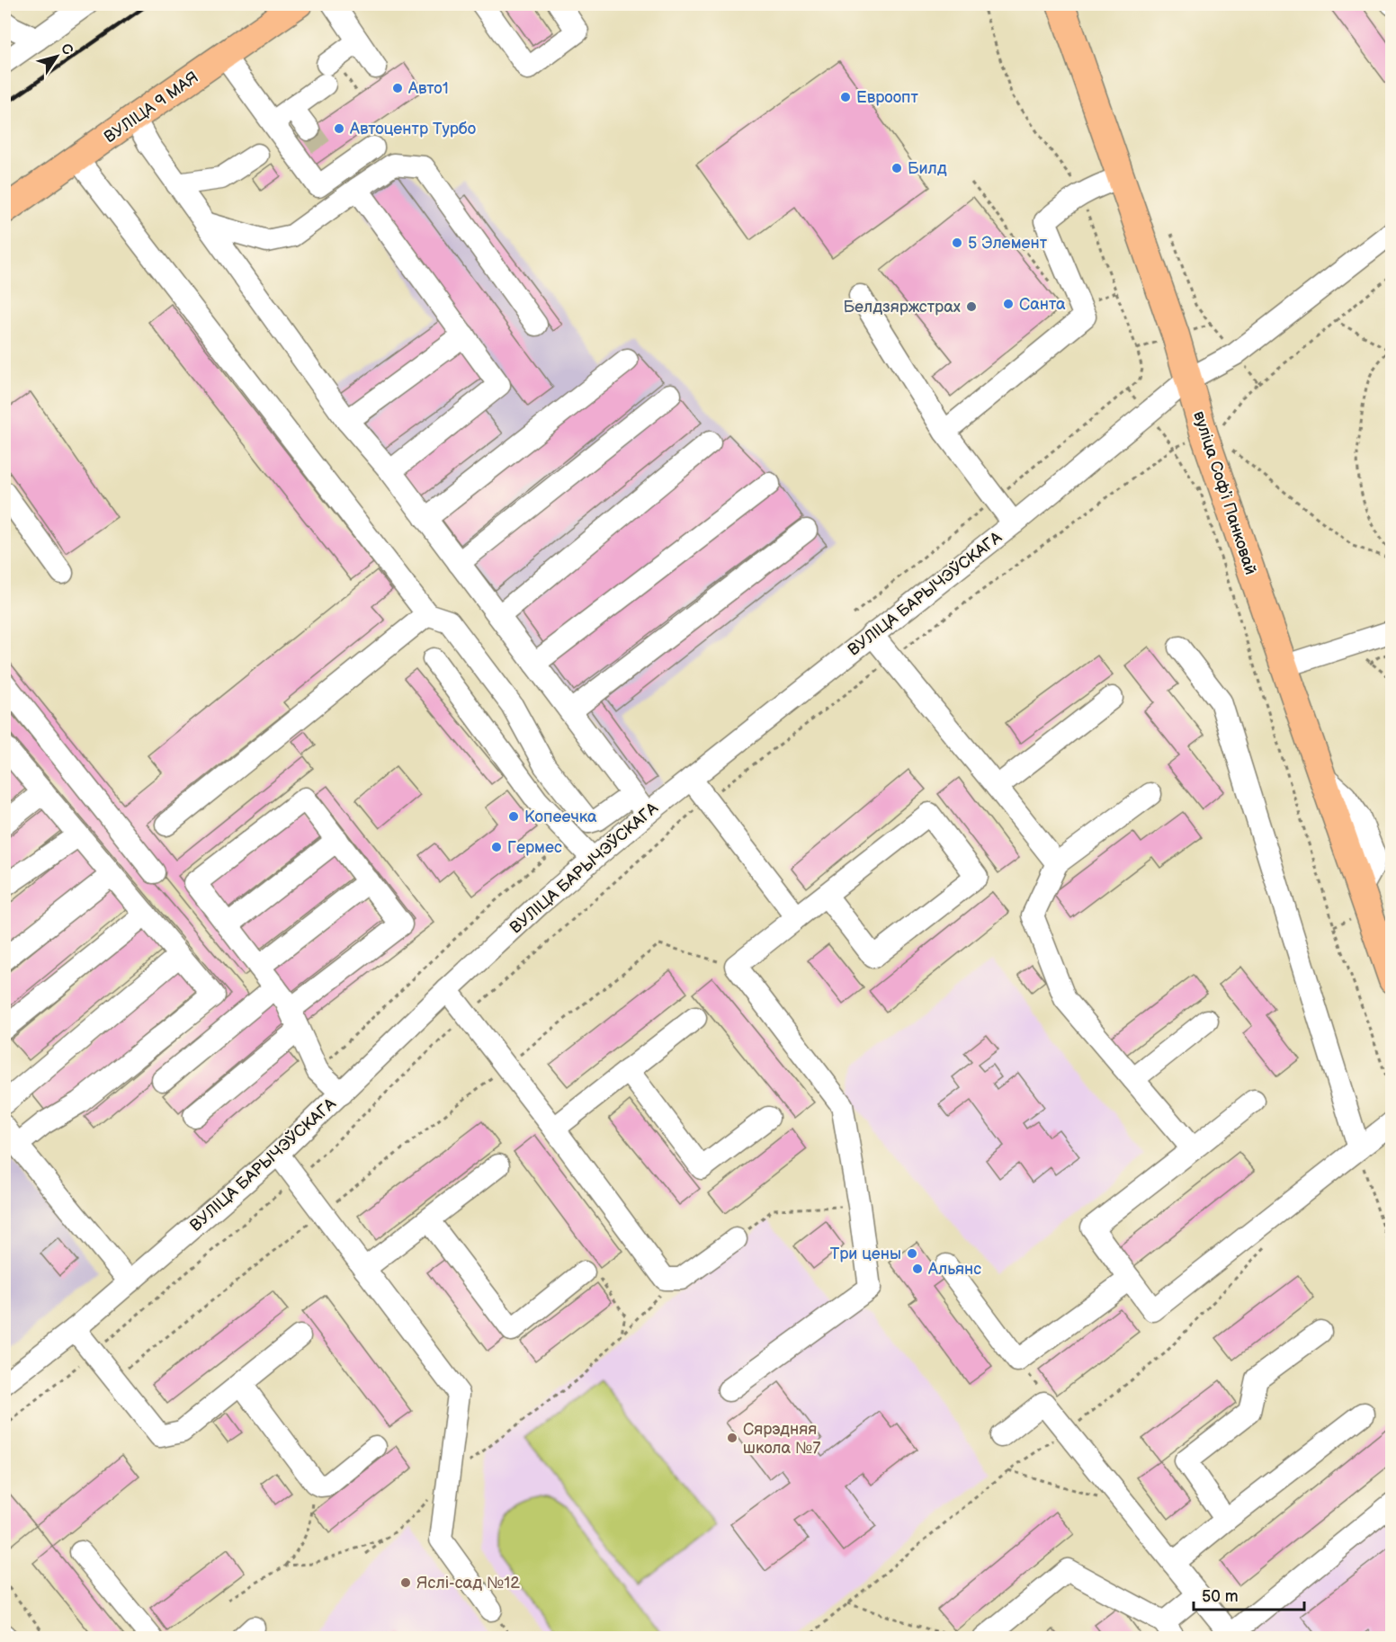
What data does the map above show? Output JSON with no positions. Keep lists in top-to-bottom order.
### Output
{
  "streets": {
    "main road": ["ВУЛІЦА 9 МАЯ", "вуліца Софʼі Панковай"],
    "street": ["ВУЛІЦА БАРЫЧЭЎСКАГА"]
  },
  "crossings": [
    ["вуліца Софʼі Панковай", "ВУЛІЦА БАРЫЧЭЎСКАГА"]
  ],
  "places": [
    "Авто1",
    "Евроопт",
    "Автоцентр Турбо",
    "Билд",
    "5 Элемент",
    "Санта",
    "Белдзяржстрах",
    "Копеечка",
    "Гермес",
    "Три цены",
    "Альянс",
    "Сярэдняя школа №7",
    "Яслі-сад №12"
  ],
  "scale_bar": "50 m",
  "north": "top right"
}
